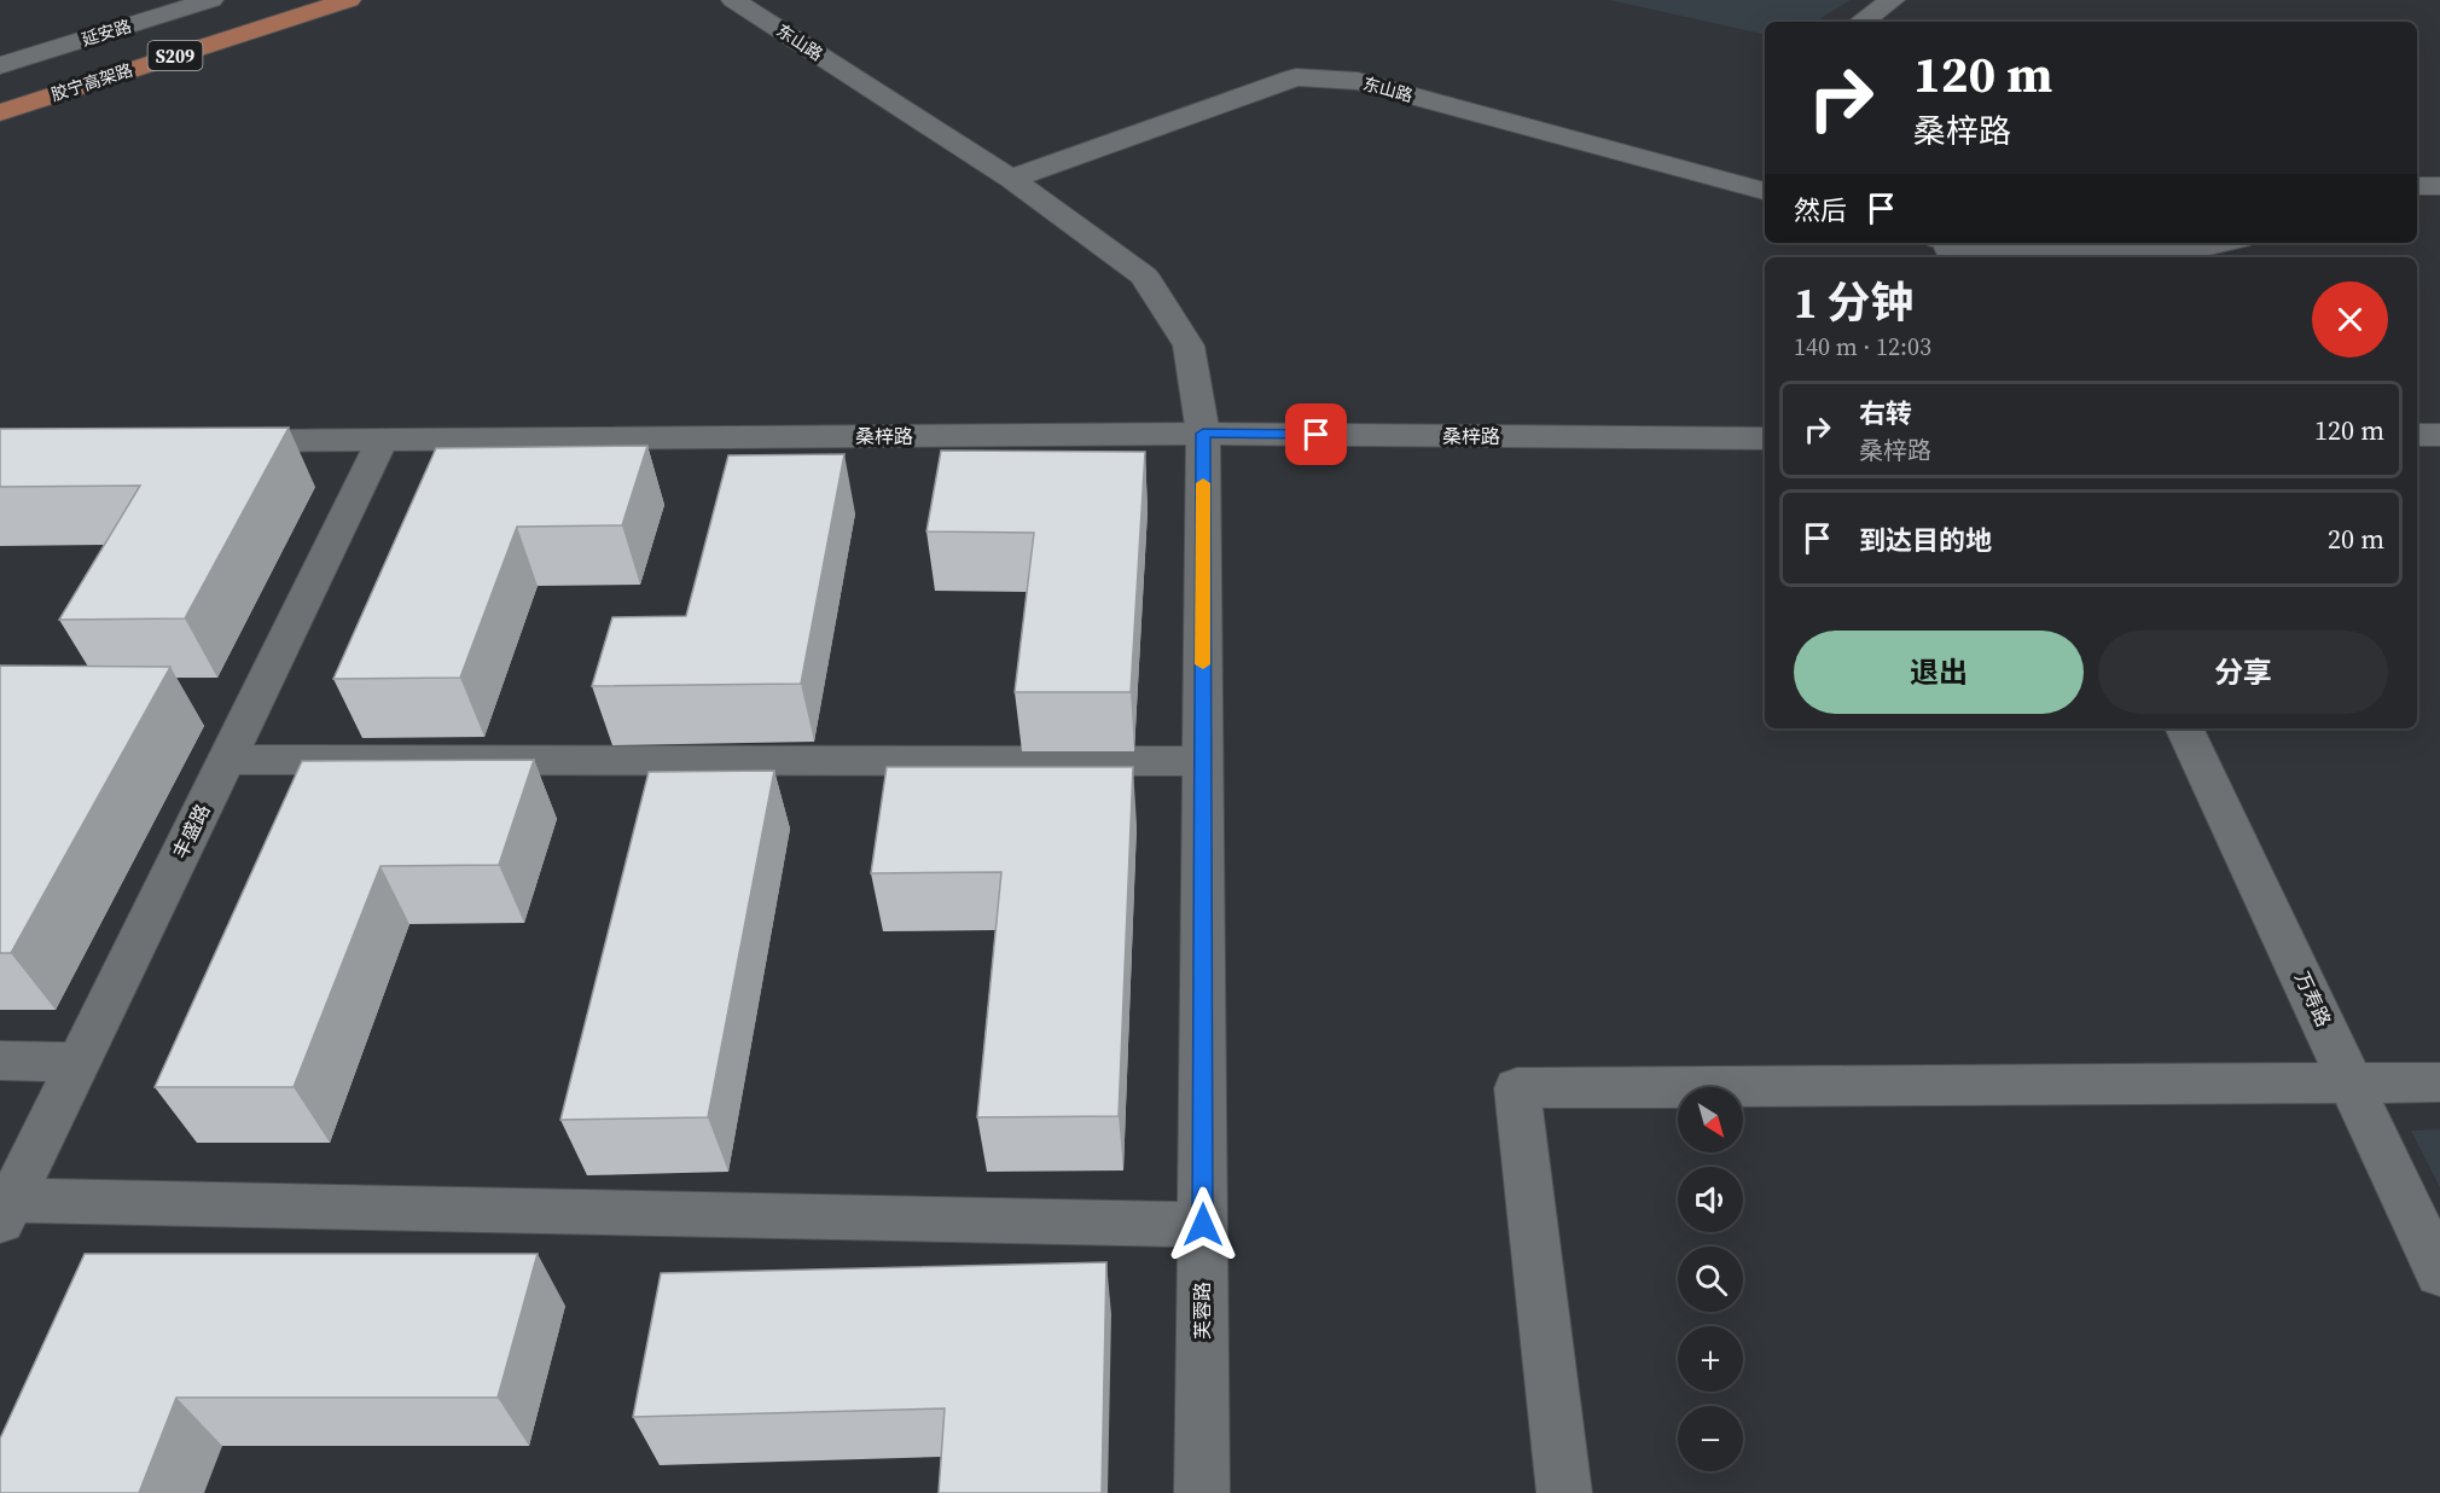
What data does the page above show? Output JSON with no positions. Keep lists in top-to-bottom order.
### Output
{
  "streets": {
    "highway": ["S209", "胶宁高架路"],
    "street": [
      "延安路",
      "东山路",
      "桑梓路",
      "丰盛路",
      "万寿路",
      "芙蓉路"
    ]
  },
  "crossings": [
    ["东山路", "桑梓路"],
    ["东山路", "芙蓉路"],
    ["桑梓路", "丰盛路"],
    ["桑梓路", "芙蓉路"]
  ],
  "north": "bottom right",
  "page": {
    "turn": ["120 m", "桑梓路"],
    "then": "然后",
    "heading": ["1 分钟", "140 m · 12:03"],
    "list": [
      {
        "name": "右转",
        "note": "桑梓路",
        "value": "120 m"
      },
      {
        "name": "到达目的地",
        "value": "20 m"
      }
    ],
    "buttons": ["退出", "分享"],
    "map_buttons": ["+", "−"]
  }
}
